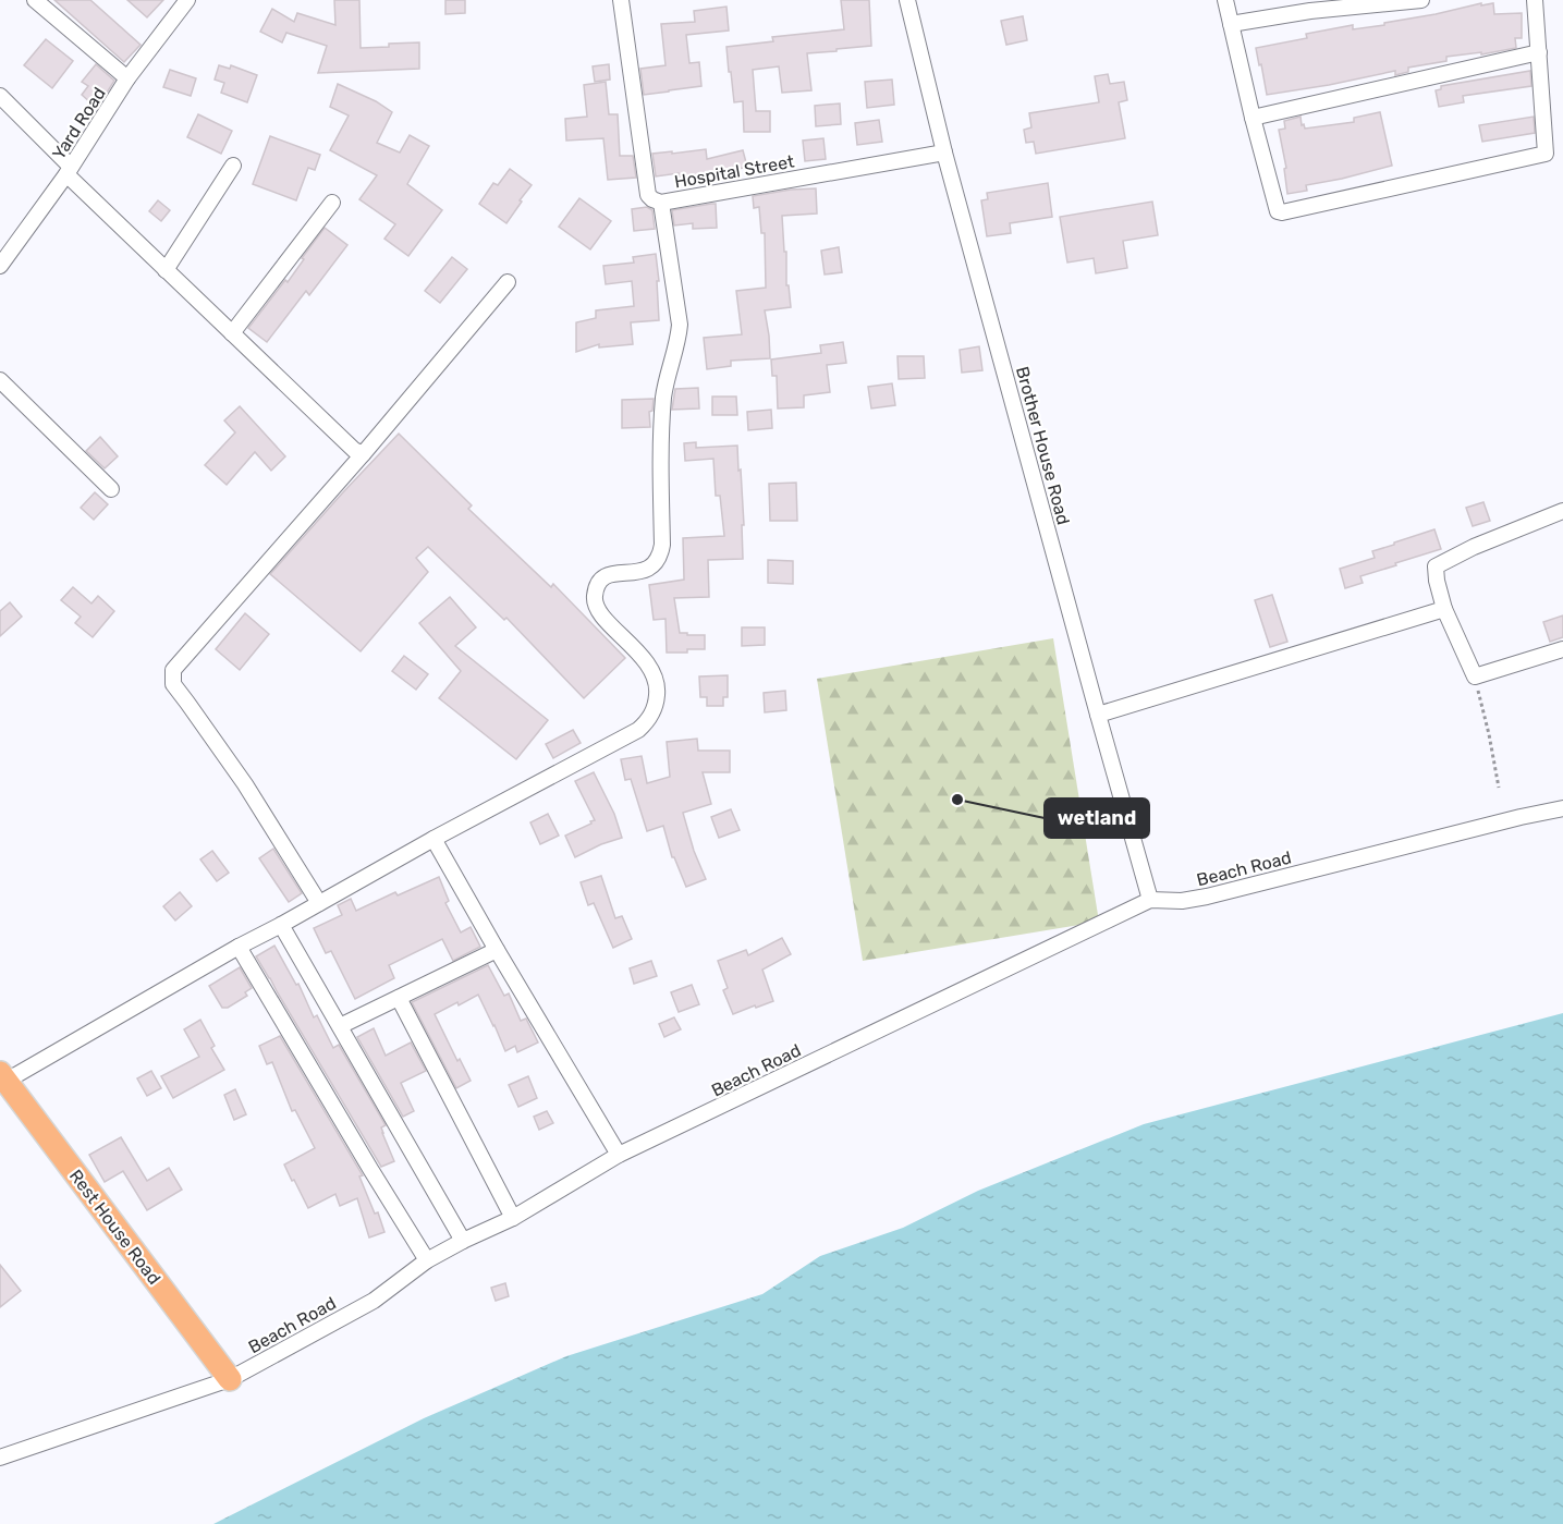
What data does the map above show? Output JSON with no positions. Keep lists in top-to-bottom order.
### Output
{
  "streets": {
    "main road": ["Rest House Road"],
    "street": [
      "Yard Road",
      "Hospital Street",
      "Brother House Road",
      "Beach Road"
    ]
  },
  "crossings": [
    ["Hospital Street", "Brother House Road"],
    ["Brother House Road", "Beach Road"],
    ["Beach Road", "Rest House Road"]
  ],
  "places": ["wetland"]
}
